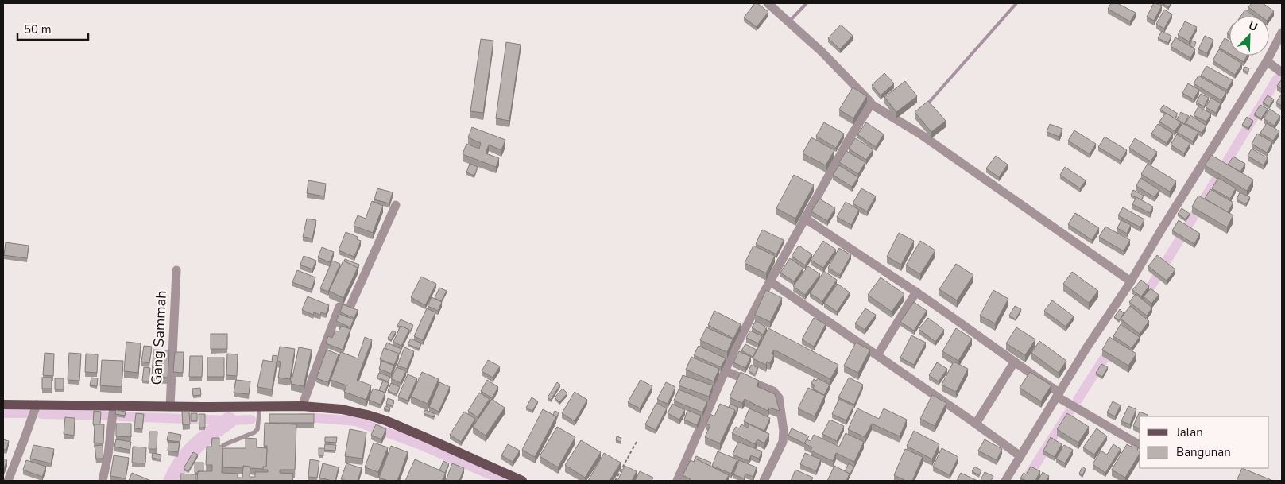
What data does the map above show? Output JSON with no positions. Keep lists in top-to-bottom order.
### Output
{
  "streets": {
    "street": ["Gang Sammah"]
  },
  "legend": ["Jalan", "Bangunan"],
  "scale_bar": "50 m",
  "north": "top right"
}
